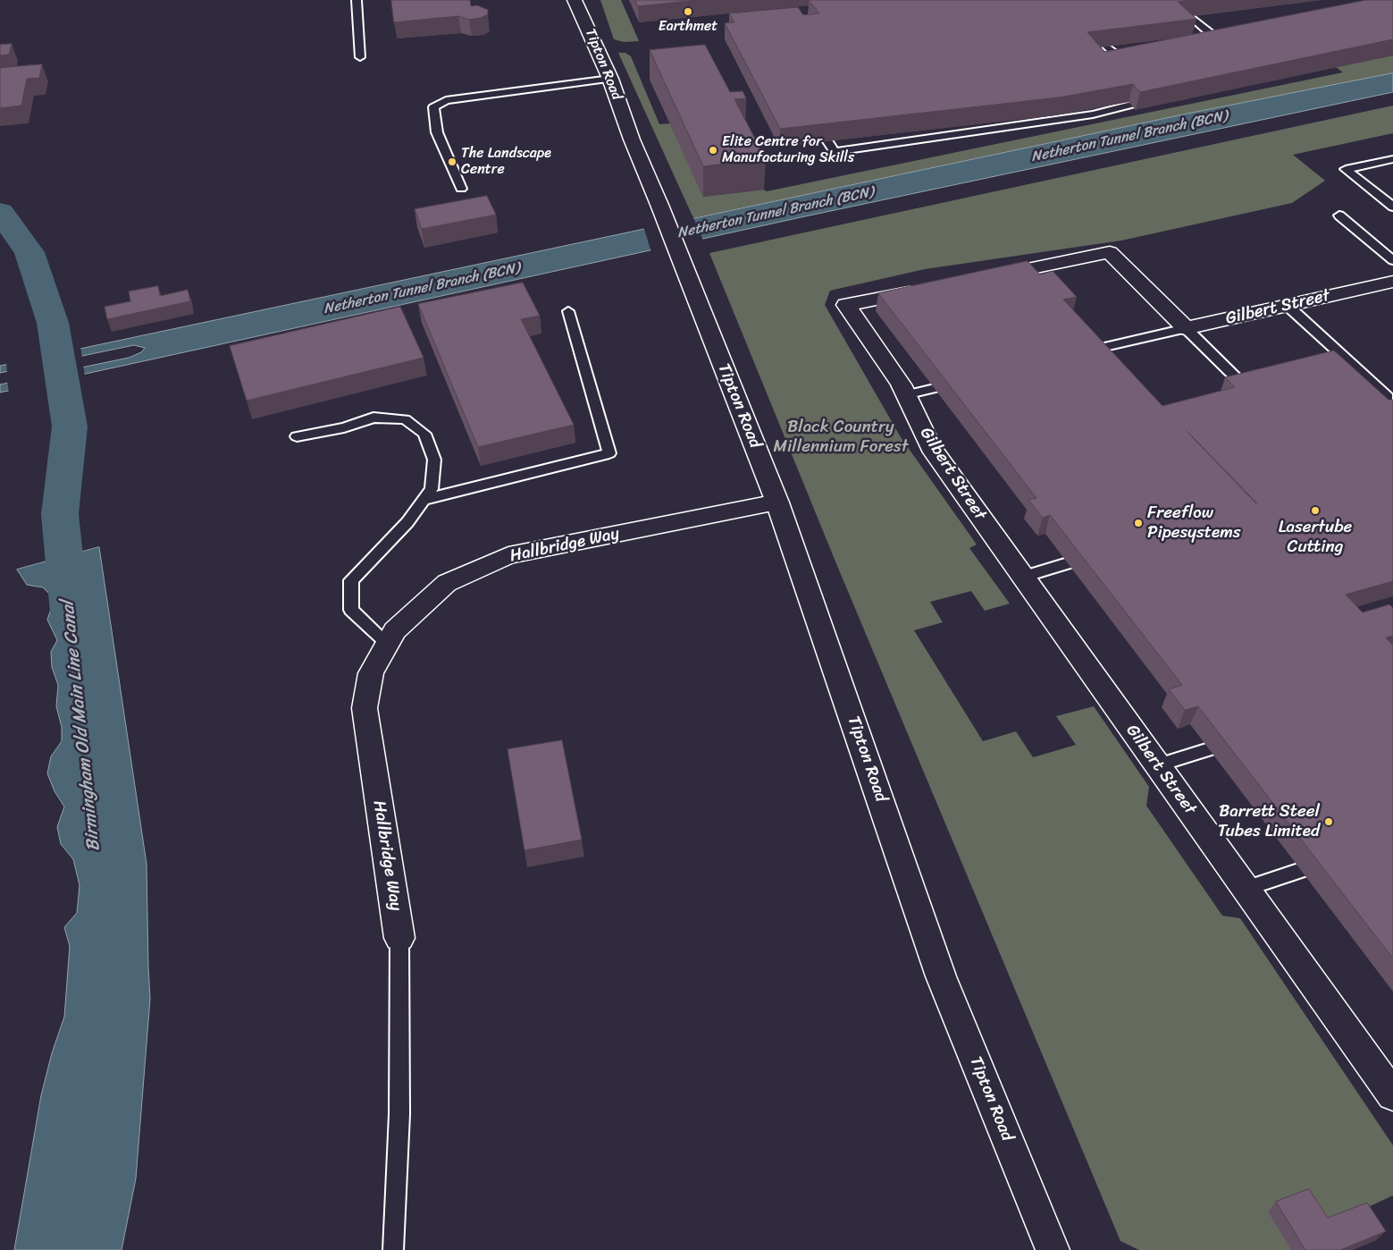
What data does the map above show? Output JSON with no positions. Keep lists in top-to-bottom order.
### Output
{
  "streets": {
    "street": ["Tipton Road", "Gilbert Street", "Hallbridge Way"]
  },
  "crossings": [
    ["Tipton Road", "Hallbridge Way"]
  ],
  "water": ["Netherton Tunnel Branch (BCN)", "Birmingham Old Main Line Canal"],
  "parks": ["Black Country Millennium Forest"],
  "places": [
    "Earthmet",
    "Elite Centre for Manufacturing Skills",
    "The Landscape Centre",
    "Lasertube Cutting",
    "Freeflow Pipesystems",
    "Barrett Steel Tubes Limited"
  ]
}
